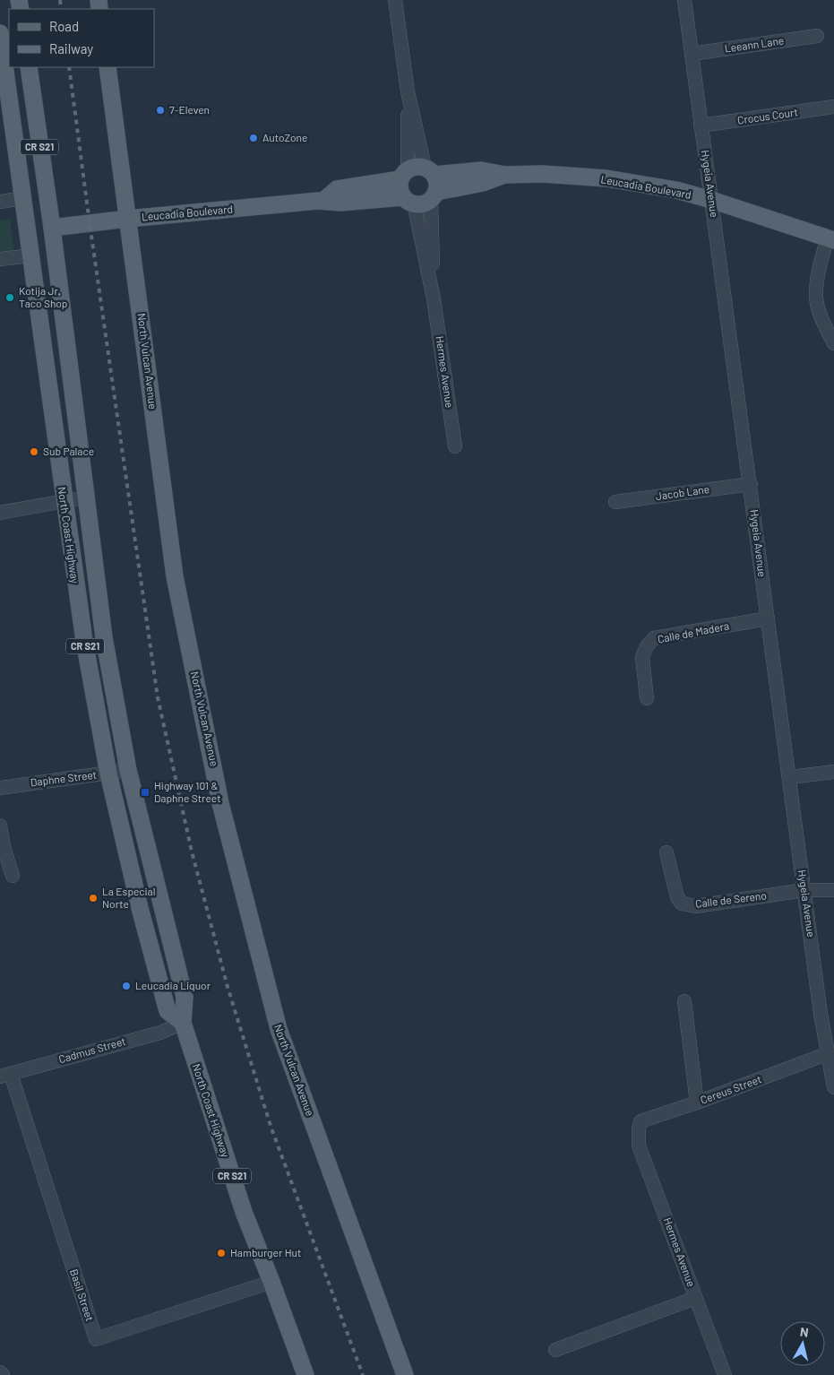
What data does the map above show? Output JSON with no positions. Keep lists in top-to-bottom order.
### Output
{
  "streets": {
    "main road": [
      "CR S21",
      "Leucadia Boulevard",
      "North Vulcan Avenue",
      "North Coast Highway"
    ],
    "street": [
      "Leeann Lane",
      "Crocus Court",
      "Hygeia Avenue",
      "Hermes Avenue",
      "Jacob Lane",
      "Calle de Madera",
      "Daphne Street",
      "Calle de Sereno",
      "Cadmus Street",
      "Cereus Street",
      "Basil Street"
    ]
  },
  "crossings": [
    ["Leeann Lane", "Hygeia Avenue"],
    ["Crocus Court", "Hygeia Avenue"],
    ["Hygeia Avenue", "Leucadia Boulevard"],
    ["Hygeia Avenue", "Jacob Lane"],
    ["Hygeia Avenue", "Calle de Madera"],
    ["Hygeia Avenue", "Calle de Sereno"],
    ["Hygeia Avenue", "Cereus Street"],
    ["Leucadia Boulevard", "North Vulcan Avenue"],
    ["Leucadia Boulevard", "Hermes Avenue"],
    ["Leucadia Boulevard", "North Coast Highway"],
    ["Hermes Avenue", "Cereus Street"],
    ["North Coast Highway", "Daphne Street"],
    ["North Coast Highway", "Cadmus Street"],
    ["North Coast Highway", "Basil Street"],
    ["Cadmus Street", "Basil Street"]
  ],
  "places": {
    "other": [
      "7-Eleven",
      "AutoZone",
      "Kotija Jr. Taco Shop",
      "Sub Palace",
      "La Especial Norte",
      "Leucadia Liquor",
      "Hamburger Hut"
    ],
    "transit": ["Highway 101 & Daphne Street"]
  },
  "legend": ["Road", "Railway"],
  "north": "top"
}
